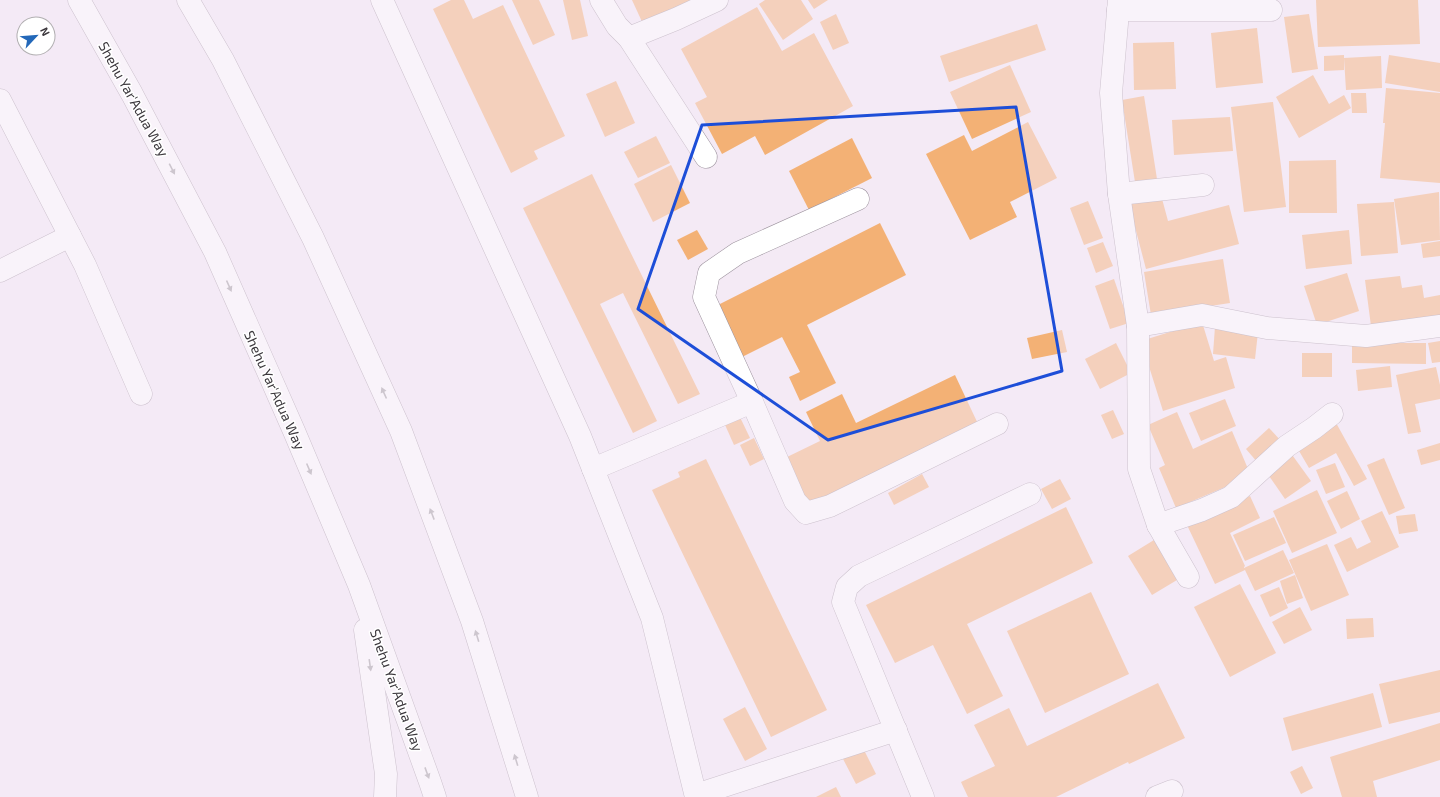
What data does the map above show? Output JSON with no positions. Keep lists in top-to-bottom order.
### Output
{
  "streets": {
    "main road": ["Shehu Yar'Adua Way"]
  },
  "north": "top right"
}
